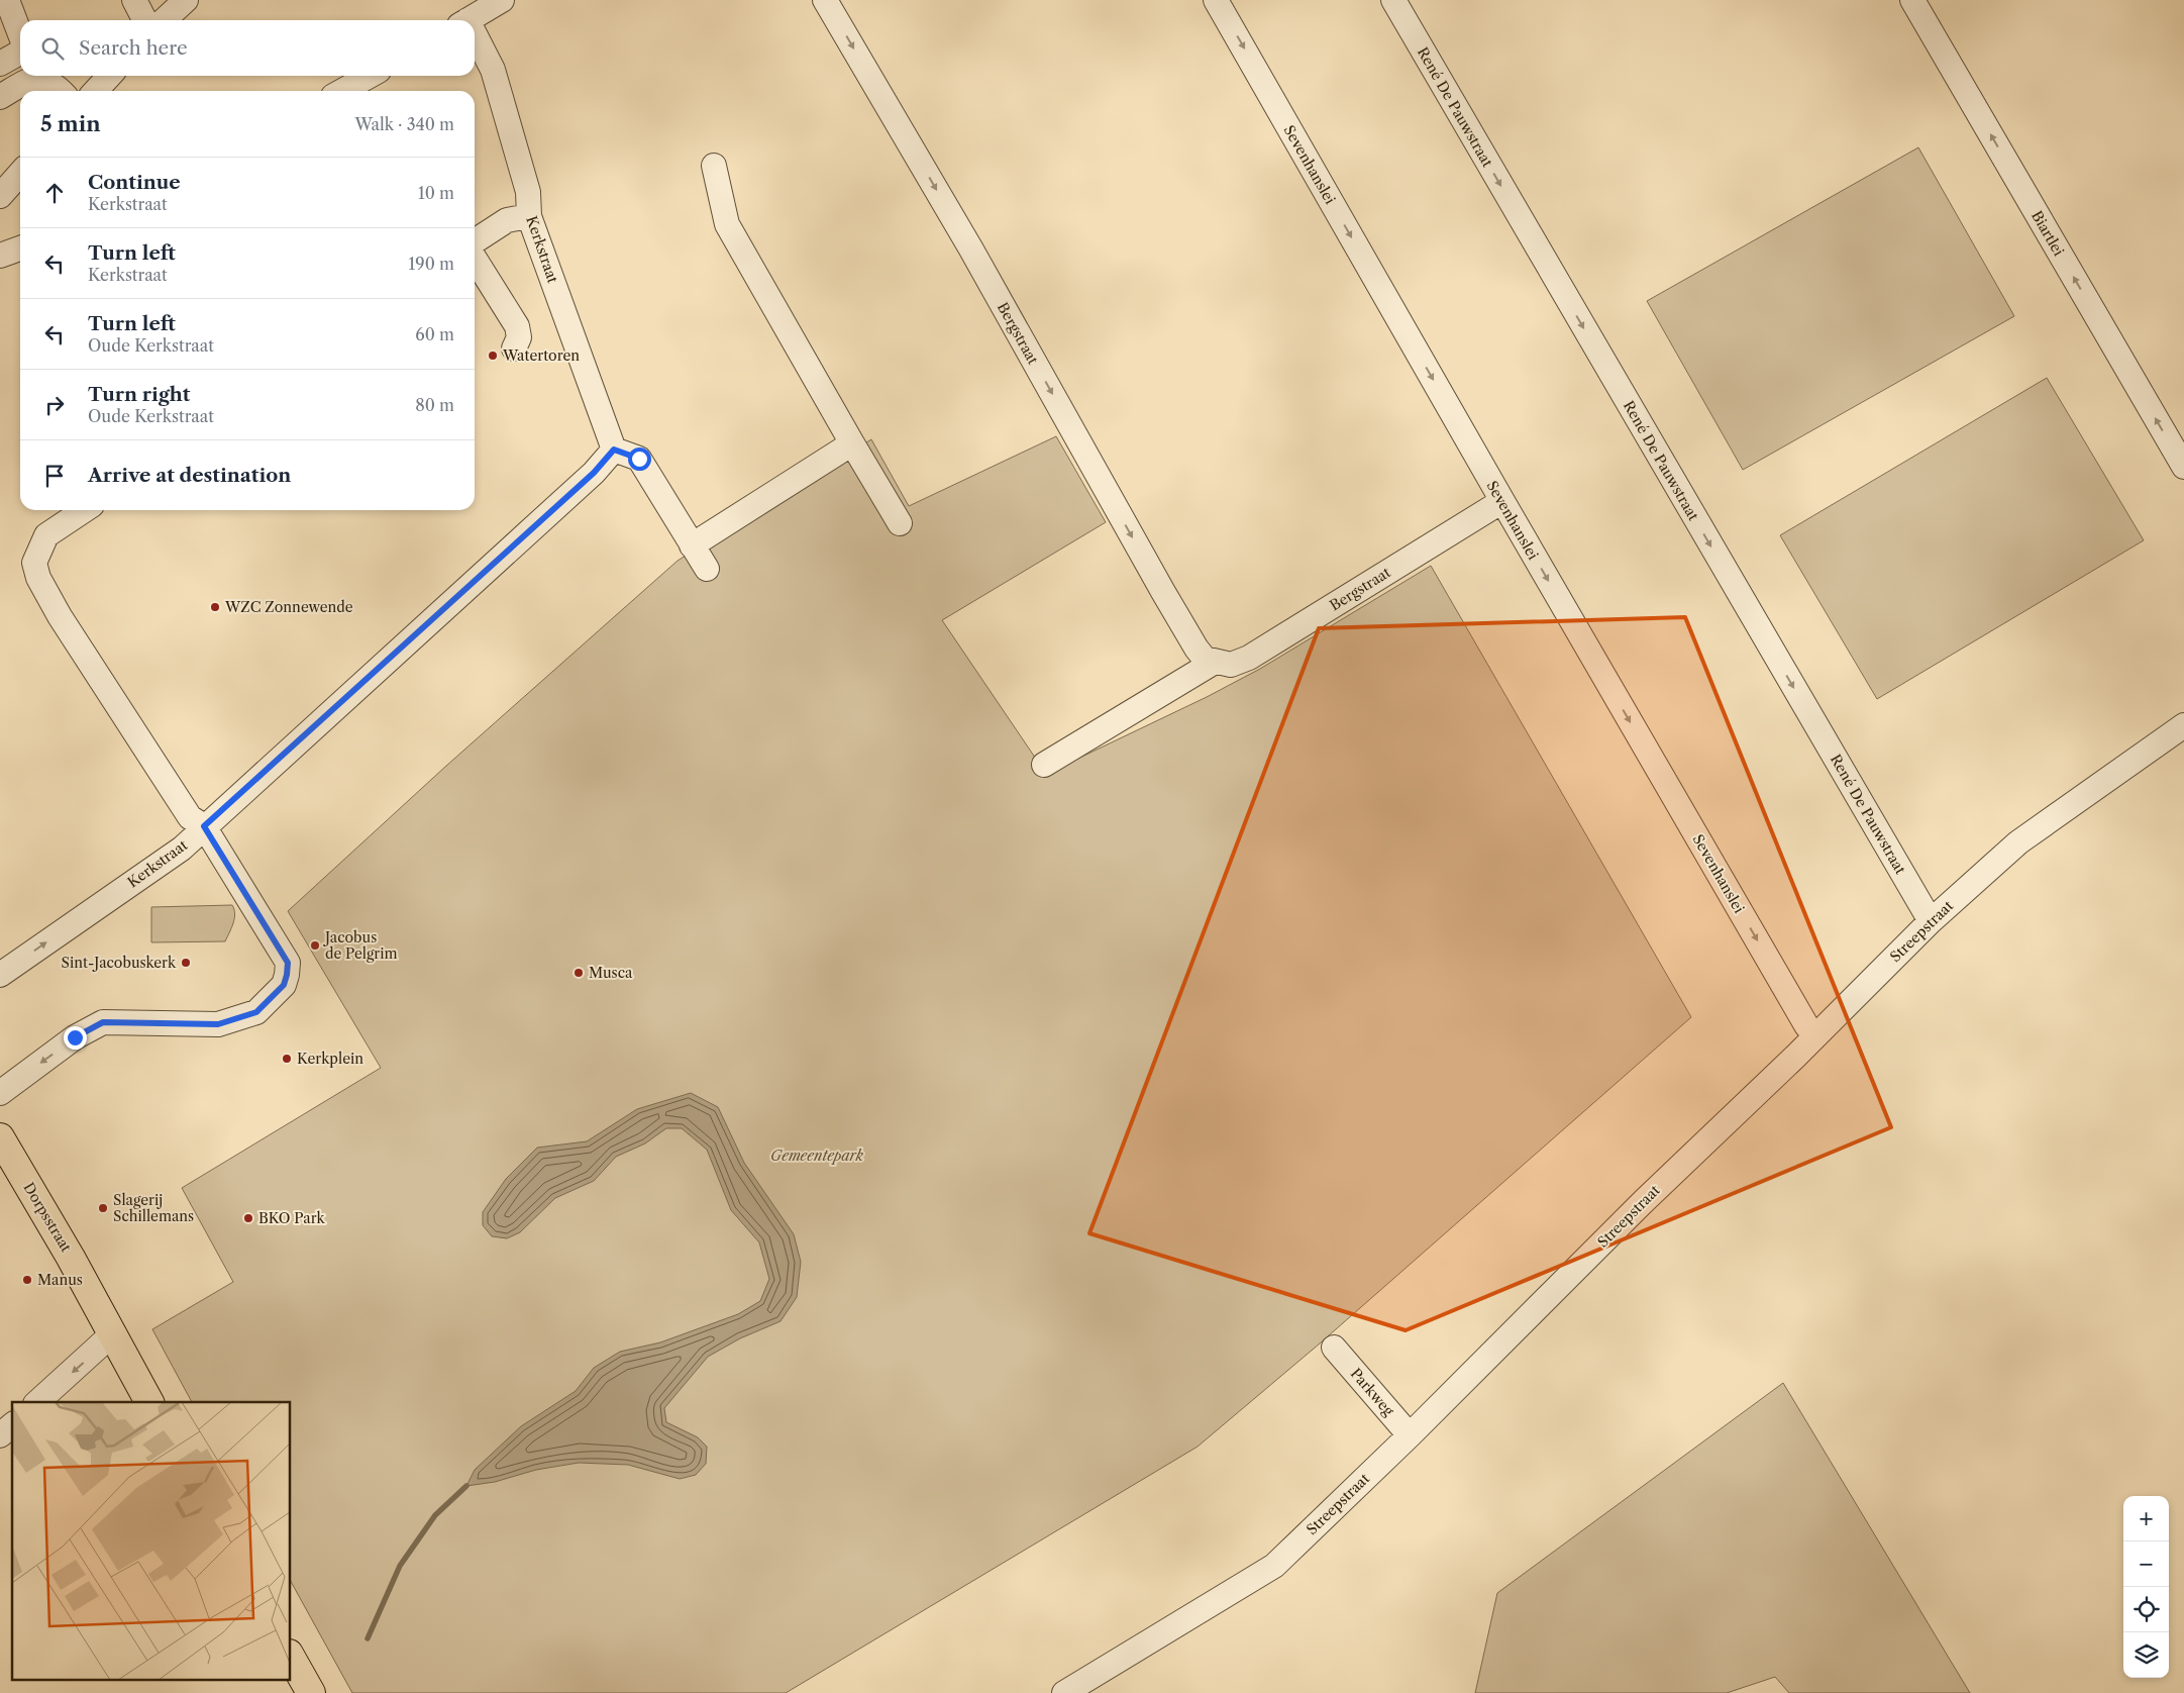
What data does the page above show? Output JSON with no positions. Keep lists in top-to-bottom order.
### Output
{
  "streets": {
    "main road": ["Dorpsstraat"],
    "street": [
      "René De Pauwstraat",
      "Sevenhanslei",
      "Biartlei",
      "Kerkstraat",
      "Bergstraat",
      "Streepstraat",
      "Parkweg"
    ]
  },
  "crossings": [
    ["René De Pauwstraat", "Streepstraat"],
    ["Sevenhanslei", "Bergstraat"],
    ["Sevenhanslei", "Streepstraat"],
    ["Streepstraat", "Parkweg"]
  ],
  "one_way": ["René De Pauwstraat", "Sevenhanslei", "Biartlei"],
  "parks": ["Gemeentepark"],
  "places": [
    "Watertoren",
    "WZC Zonnewende",
    "Jacobus de Pelgrim",
    "Sint-Jacobuskerk",
    "Musca",
    "Kerkplein",
    "Slagerij Schillemans",
    "BKO Park",
    "Manus"
  ],
  "page": {
    "search": "Search here",
    "heading": ["5 min", "Walk · 340 m"],
    "list": [
      ["Continue", "Kerkstraat", "10 m"],
      ["Turn left", "Kerkstraat", "190 m"],
      ["Turn left", "Oude Kerkstraat", "60 m"],
      ["Turn right", "Oude Kerkstraat", "80 m"],
      "Arrive at destination"
    ],
    "map_buttons": ["+", "−"]
  }
}
